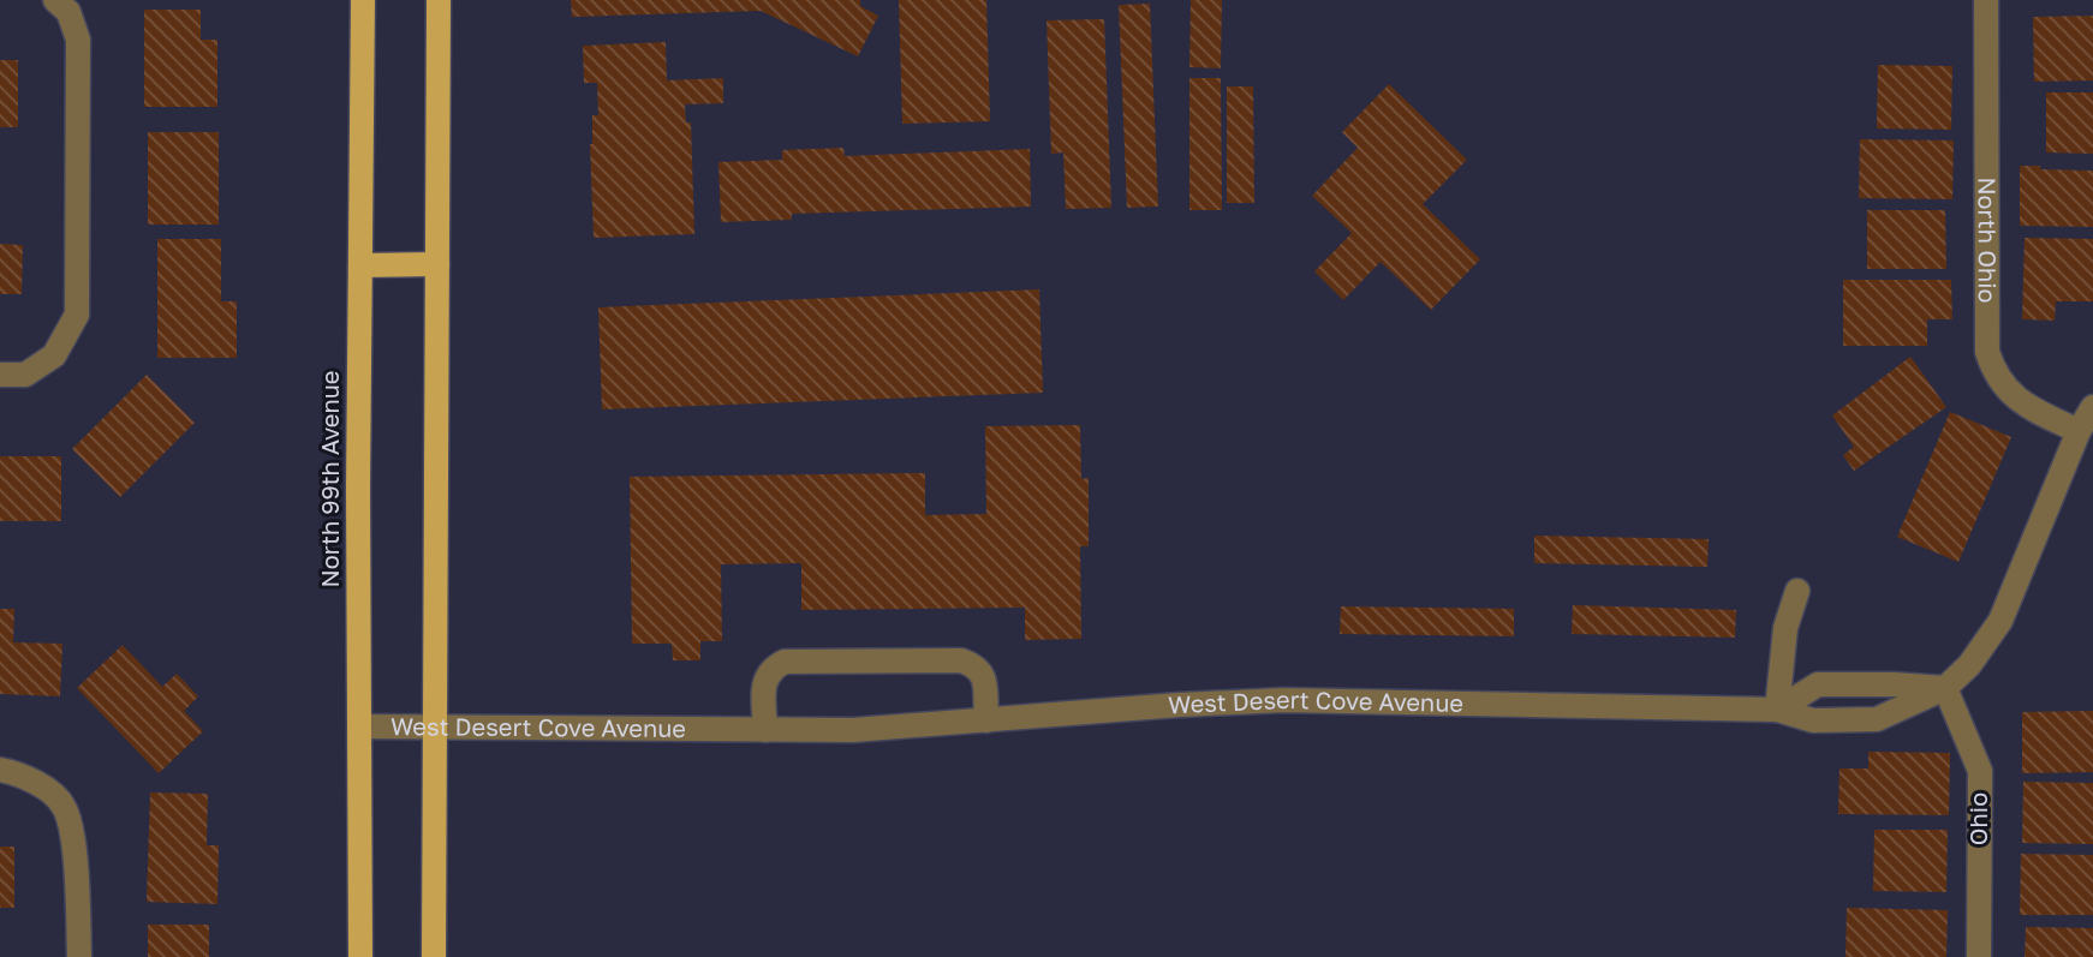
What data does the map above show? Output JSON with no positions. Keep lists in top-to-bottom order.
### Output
{
  "streets": {
    "main road": ["North 99th Avenue"],
    "street": ["North Ohio", "West Desert Cove Avenue", "Ohio"]
  },
  "crossings": [
    ["North 99th Avenue", "West Desert Cove Avenue"],
    ["West Desert Cove Avenue", "Ohio"]
  ]
}
